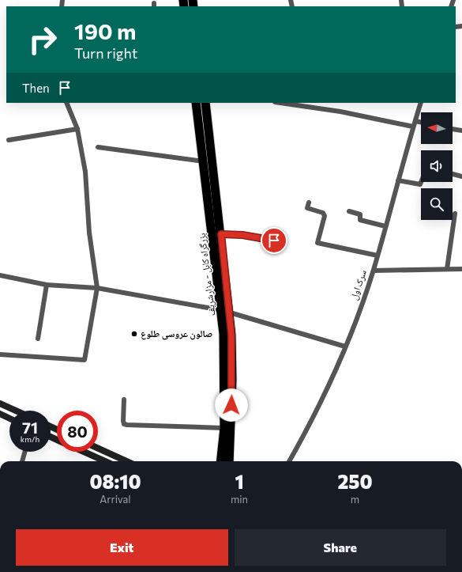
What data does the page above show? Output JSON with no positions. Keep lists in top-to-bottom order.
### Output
{
  "streets": {
    "highway": ["بزرگراه کابل - مزارشریف"],
    "street": ["سرک اول"]
  },
  "places": ["صالون عروسی طلوع"],
  "north": "left",
  "page": {
    "turn": ["190 m", "Turn right"],
    "then": "Then",
    "speed": "71 km/h",
    "limit": "80",
    "eta": [
      "08:10",
      "Arrival",
      "1",
      "min",
      "250",
      "m"
    ],
    "buttons": ["Exit", "Share"]
  }
}
